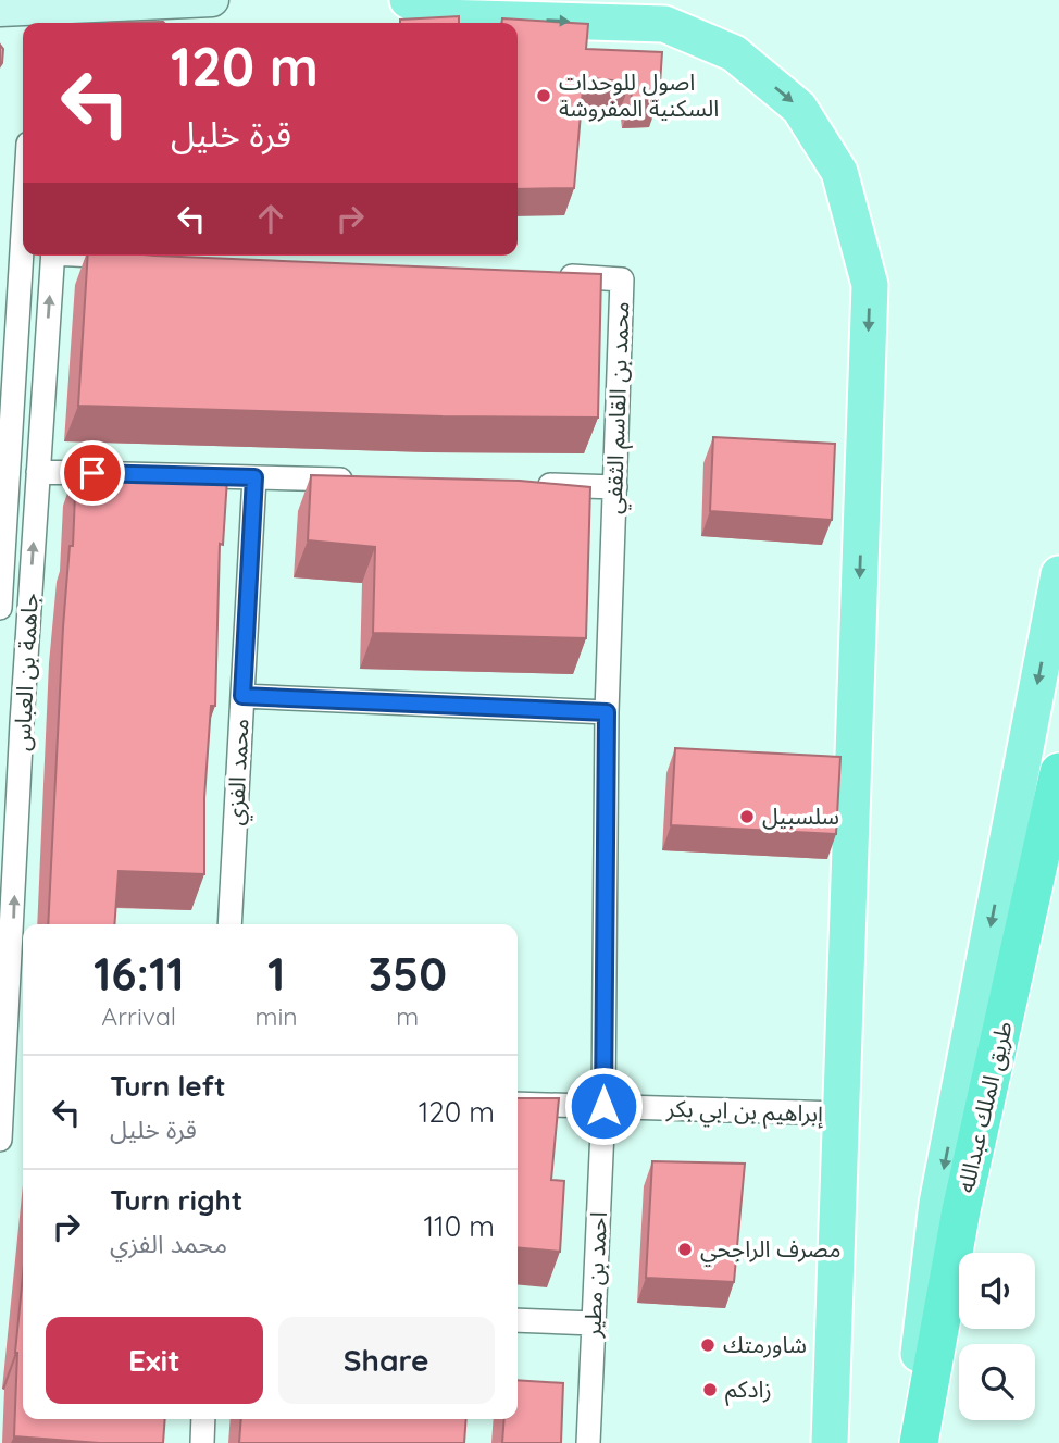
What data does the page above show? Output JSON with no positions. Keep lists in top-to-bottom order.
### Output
{
  "streets": {
    "highway": ["طريق الملك عبدالله"],
    "street": [
      "محمد بن القاسم الثقفي",
      "جاهمة بن العباس",
      "محمد الفزي",
      "إبراهيم بن ابي بكر",
      "احمد بن مطير"
    ]
  },
  "crossings": [
    ["محمد بن القاسم الثقفي", "إبراهيم بن ابي بكر"],
    ["محمد بن القاسم الثقفي", "احمد بن مطير"],
    ["إبراهيم بن ابي بكر", "احمد بن مطير"]
  ],
  "places": [
    "اصول للوحدات السكنية المفروشة",
    "سلسبيل",
    "مصرف الراجحي",
    "شاورمتك",
    "زادكم"
  ],
  "page": {
    "turn": ["120 m", "قرة خليل"],
    "eta": [
      "16:11",
      "Arrival",
      "1",
      "min",
      "350",
      "m"
    ],
    "list": [
      {
        "name": "Turn left",
        "note": "قرة خليل",
        "value": "120 m"
      },
      {
        "name": "Turn right",
        "note": "محمد الفزي",
        "value": "110 m"
      }
    ],
    "buttons": ["Exit", "Share"]
  }
}
